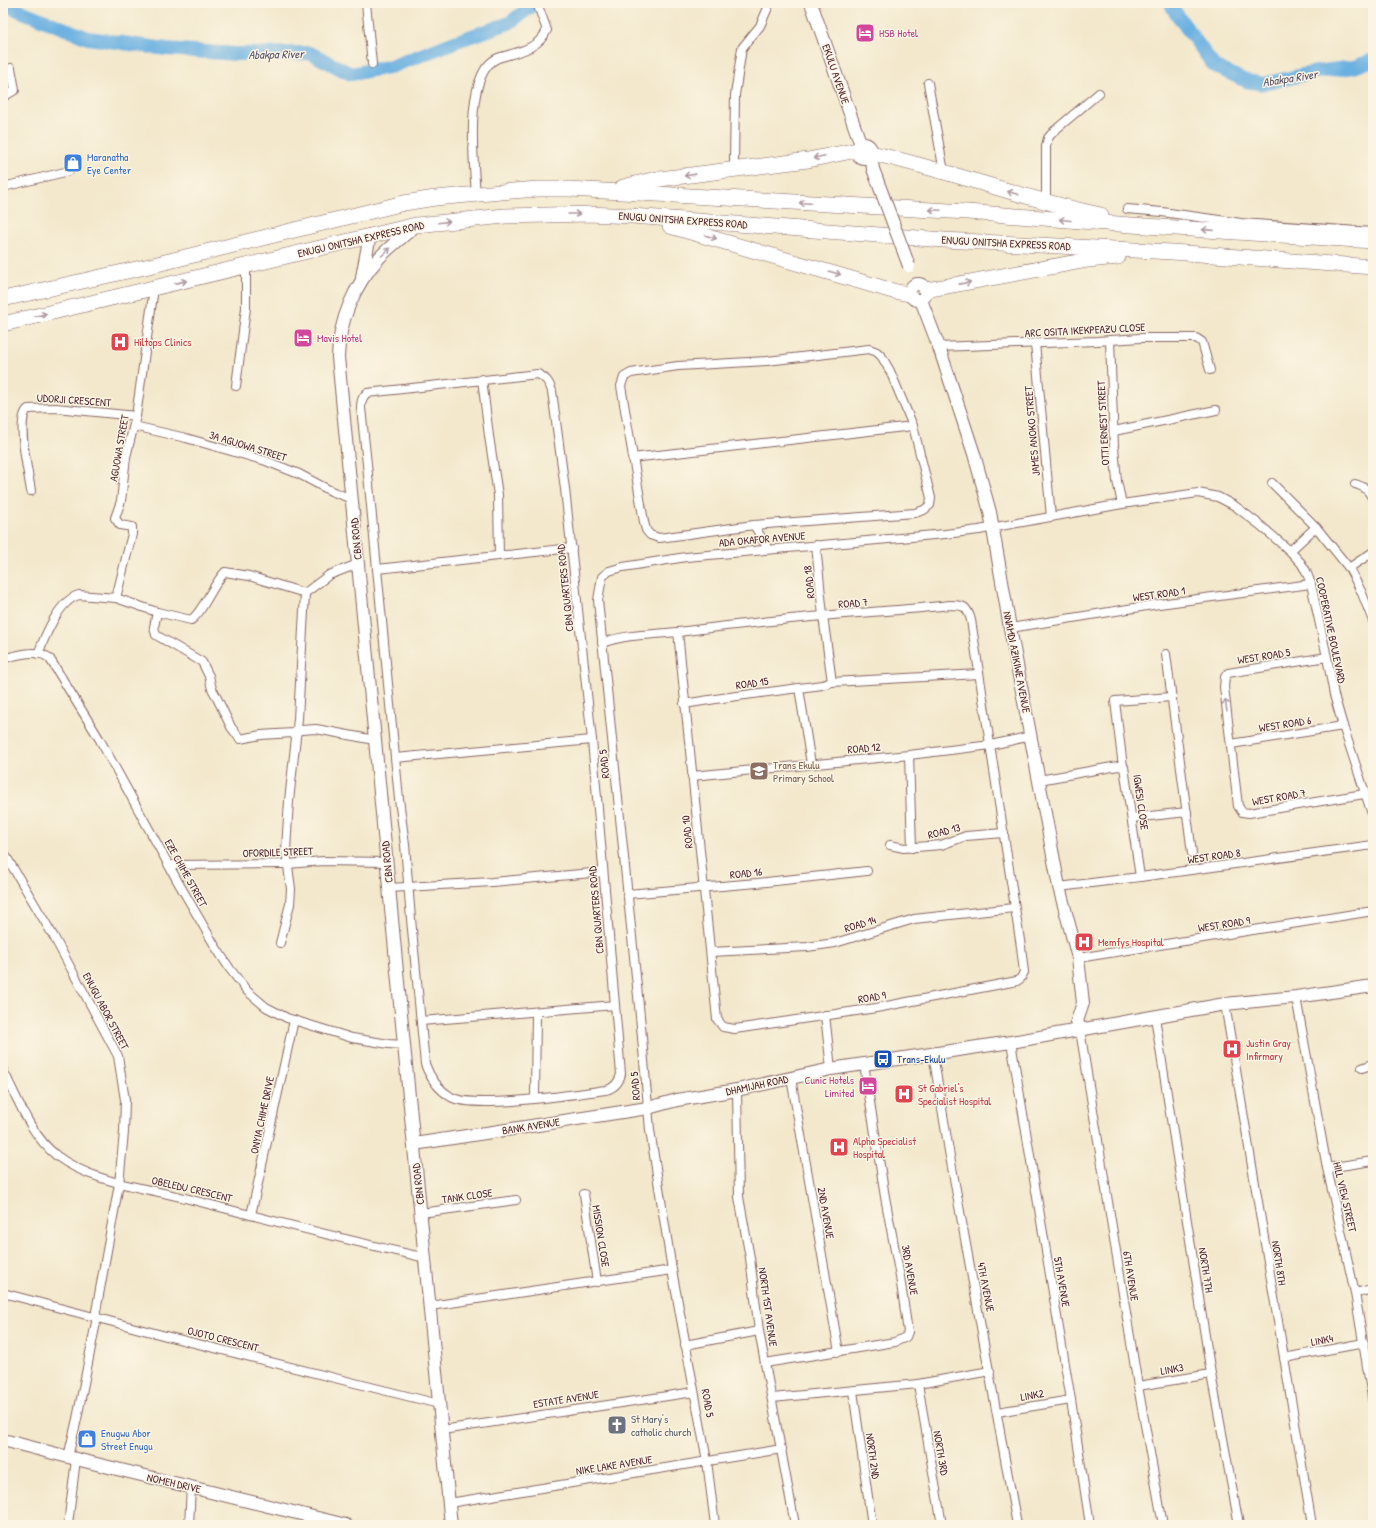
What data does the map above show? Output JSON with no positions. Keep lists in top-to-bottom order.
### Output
{
  "streets": {
    "highway": ["ENUGU ONITSHA EXPRESS ROAD"],
    "main road": [
      "EKULU AVENUE",
      "CBN ROAD",
      "NNAMDI AZIKIWE AVENUE",
      "DHAMIJAH ROAD",
      "BANK AVENUE",
      "NOMEH DRIVE"
    ],
    "street": [
      "ARC OSITA IKEKPEAZU CLOSE",
      "UDORJI CRESCENT",
      "OTTI ERNEST STREET",
      "JAMES ANOKO STREET",
      "3A AGUOWA STREET",
      "AGUOWA STREET",
      "ADA OKAFOR AVENUE",
      "ROAD 18",
      "CBN QUARTERS ROAD",
      "WEST ROAD 1",
      "ROAD 7",
      "COOPERATIVE BOULEVARD",
      "WEST ROAD 5",
      "ROAD 15",
      "WEST ROAD 6",
      "ROAD 12",
      "ROAD 5",
      "WEST ROAD 7",
      "IGWESI CLOSE",
      "ROAD 13",
      "ROAD 10",
      "OFORDILE STREET",
      "WEST ROAD 8",
      "EZE CHIME STREET",
      "ROAD 16",
      "ROAD 14",
      "WEST ROAD 9",
      "ROAD 9",
      "ENUGU ABOR STREET",
      "ONYIA CHIME DRIVE",
      "OBELEDU CRESCENT",
      "TANK CLOSE",
      "HILL VIEW STREET",
      "2ND AVENUE",
      "MISSION CLOSE",
      "NORTH 8TH",
      "3RD AVENUE",
      "NORTH 7TH",
      "6TH AVENUE",
      "5TH AVENUE",
      "4TH AVENUE",
      "NORTH 1ST AVENUE",
      "OJOTO CRESCENT",
      "LINK4",
      "LINK3",
      "LINK2",
      "ESTATE AVENUE",
      "NORTH 3RD",
      "NORTH 2ND",
      "NIKE LAKE AVENUE"
    ]
  },
  "crossings": [
    ["EKULU AVENUE", "NNAMDI AZIKIWE AVENUE"],
    ["ENUGU ONITSHA EXPRESS ROAD", "AGUOWA STREET"],
    ["ENUGU ONITSHA EXPRESS ROAD", "CBN ROAD"],
    ["ARC OSITA IKEKPEAZU CLOSE", "OTTI ERNEST STREET"],
    ["ARC OSITA IKEKPEAZU CLOSE", "JAMES ANOKO STREET"],
    ["ARC OSITA IKEKPEAZU CLOSE", "NNAMDI AZIKIWE AVENUE"],
    ["UDORJI CRESCENT", "AGUOWA STREET"],
    ["OTTI ERNEST STREET", "COOPERATIVE BOULEVARD"],
    ["JAMES ANOKO STREET", "COOPERATIVE BOULEVARD"],
    ["3A AGUOWA STREET", "AGUOWA STREET"],
    ["3A AGUOWA STREET", "CBN ROAD"],
    ["AGUOWA STREET", "EZE CHIME STREET"],
    ["CBN ROAD", "OFORDILE STREET"],
    ["CBN ROAD", "EZE CHIME STREET"],
    ["CBN ROAD", "BANK AVENUE"],
    ["CBN ROAD", "OBELEDU CRESCENT"],
    ["CBN ROAD", "TANK CLOSE"],
    ["CBN ROAD", "OJOTO CRESCENT"],
    ["CBN ROAD", "ESTATE AVENUE"],
    ["CBN ROAD", "NIKE LAKE AVENUE"],
    ["ADA OKAFOR AVENUE", "ROAD 18"],
    ["ADA OKAFOR AVENUE", "ROAD 7"],
    ["ADA OKAFOR AVENUE", "COOPERATIVE BOULEVARD"],
    ["ADA OKAFOR AVENUE", "NNAMDI AZIKIWE AVENUE"],
    ["ADA OKAFOR AVENUE", "ROAD 5"],
    ["ROAD 18", "ROAD 7"],
    ["ROAD 18", "ROAD 15"],
    ["WEST ROAD 1", "COOPERATIVE BOULEVARD"],
    ["WEST ROAD 1", "NNAMDI AZIKIWE AVENUE"],
    ["ROAD 7", "ROAD 15"],
    ["ROAD 7", "ROAD 12"],
    ["ROAD 7", "ROAD 5"],
    ["ROAD 7", "ROAD 13"],
    ["ROAD 7", "ROAD 10"],
    ["ROAD 7", "ROAD 14"],
    ["ROAD 7", "ROAD 9"],
    ["COOPERATIVE BOULEVARD", "WEST ROAD 5"],
    ["COOPERATIVE BOULEVARD", "NNAMDI AZIKIWE AVENUE"],
    ["COOPERATIVE BOULEVARD", "WEST ROAD 6"],
    ["COOPERATIVE BOULEVARD", "WEST ROAD 7"],
    ["WEST ROAD 5", "WEST ROAD 6"],
    ["WEST ROAD 5", "WEST ROAD 7"],
    ["NNAMDI AZIKIWE AVENUE", "ROAD 12"],
    ["NNAMDI AZIKIWE AVENUE", "IGWESI CLOSE"],
    ["NNAMDI AZIKIWE AVENUE", "WEST ROAD 8"],
    ["NNAMDI AZIKIWE AVENUE", "WEST ROAD 9"],
    ["NNAMDI AZIKIWE AVENUE", "DHAMIJAH ROAD"],
    ["NNAMDI AZIKIWE AVENUE", "6TH AVENUE"],
    ["ROAD 15", "ROAD 10"],
    ["WEST ROAD 6", "WEST ROAD 7"],
    ["ROAD 12", "ROAD 10"],
    ["ROAD 5", "ROAD 16"],
    ["ROAD 5", "DHAMIJAH ROAD"],
    ["ROAD 5", "BANK AVENUE"],
    ["ROAD 5", "ESTATE AVENUE"],
    ["ROAD 5", "NIKE LAKE AVENUE"],
    ["IGWESI CLOSE", "WEST ROAD 8"],
    ["ROAD 10", "ROAD 16"],
    ["ROAD 10", "ROAD 14"],
    ["ROAD 10", "ROAD 9"],
    ["OFORDILE STREET", "EZE CHIME STREET"],
    ["EZE CHIME STREET", "ONYIA CHIME DRIVE"],
    ["ENUGU ABOR STREET", "OBELEDU CRESCENT"],
    ["ENUGU ABOR STREET", "OJOTO CRESCENT"],
    ["ENUGU ABOR STREET", "NOMEH DRIVE"],
    ["DHAMIJAH ROAD", "BANK AVENUE"],
    ["DHAMIJAH ROAD", "HILL VIEW STREET"],
    ["DHAMIJAH ROAD", "2ND AVENUE"],
    ["DHAMIJAH ROAD", "NORTH 8TH"],
    ["DHAMIJAH ROAD", "3RD AVENUE"],
    ["DHAMIJAH ROAD", "NORTH 7TH"],
    ["DHAMIJAH ROAD", "6TH AVENUE"],
    ["DHAMIJAH ROAD", "5TH AVENUE"],
    ["DHAMIJAH ROAD", "4TH AVENUE"],
    ["DHAMIJAH ROAD", "NORTH 1ST AVENUE"],
    ["ONYIA CHIME DRIVE", "OBELEDU CRESCENT"],
    ["HILL VIEW STREET", "LINK4"],
    ["2ND AVENUE", "3RD AVENUE"],
    ["NORTH 8TH", "LINK4"],
    ["3RD AVENUE", "NORTH 1ST AVENUE"],
    ["NORTH 7TH", "LINK3"],
    ["6TH AVENUE", "LINK3"],
    ["5TH AVENUE", "LINK2"],
    ["4TH AVENUE", "LINK2"],
    ["NORTH 1ST AVENUE", "NIKE LAKE AVENUE"]
  ],
  "water": ["Abakpa River"],
  "places": {
    "hotel": ["HSB Hotel", "Mavis Hotel", "Cunic Hotels Limited"],
    "shop": ["Maranatha Eye Center", "Enugwu Abor Street Enugu"],
    "hospital": [
      "Hiltops Clinics",
      "Memfys Hospital",
      "Justin Gray Infirmary",
      "St Gabriel's Specialist Hospital",
      "Alpha Specialist Hospital"
    ],
    "school or university": ["Trans Ekulu Primary School"],
    "bus stop": ["Trans-Ekulu"],
    "church": ["St Mary's catholic church"]
  }
}
